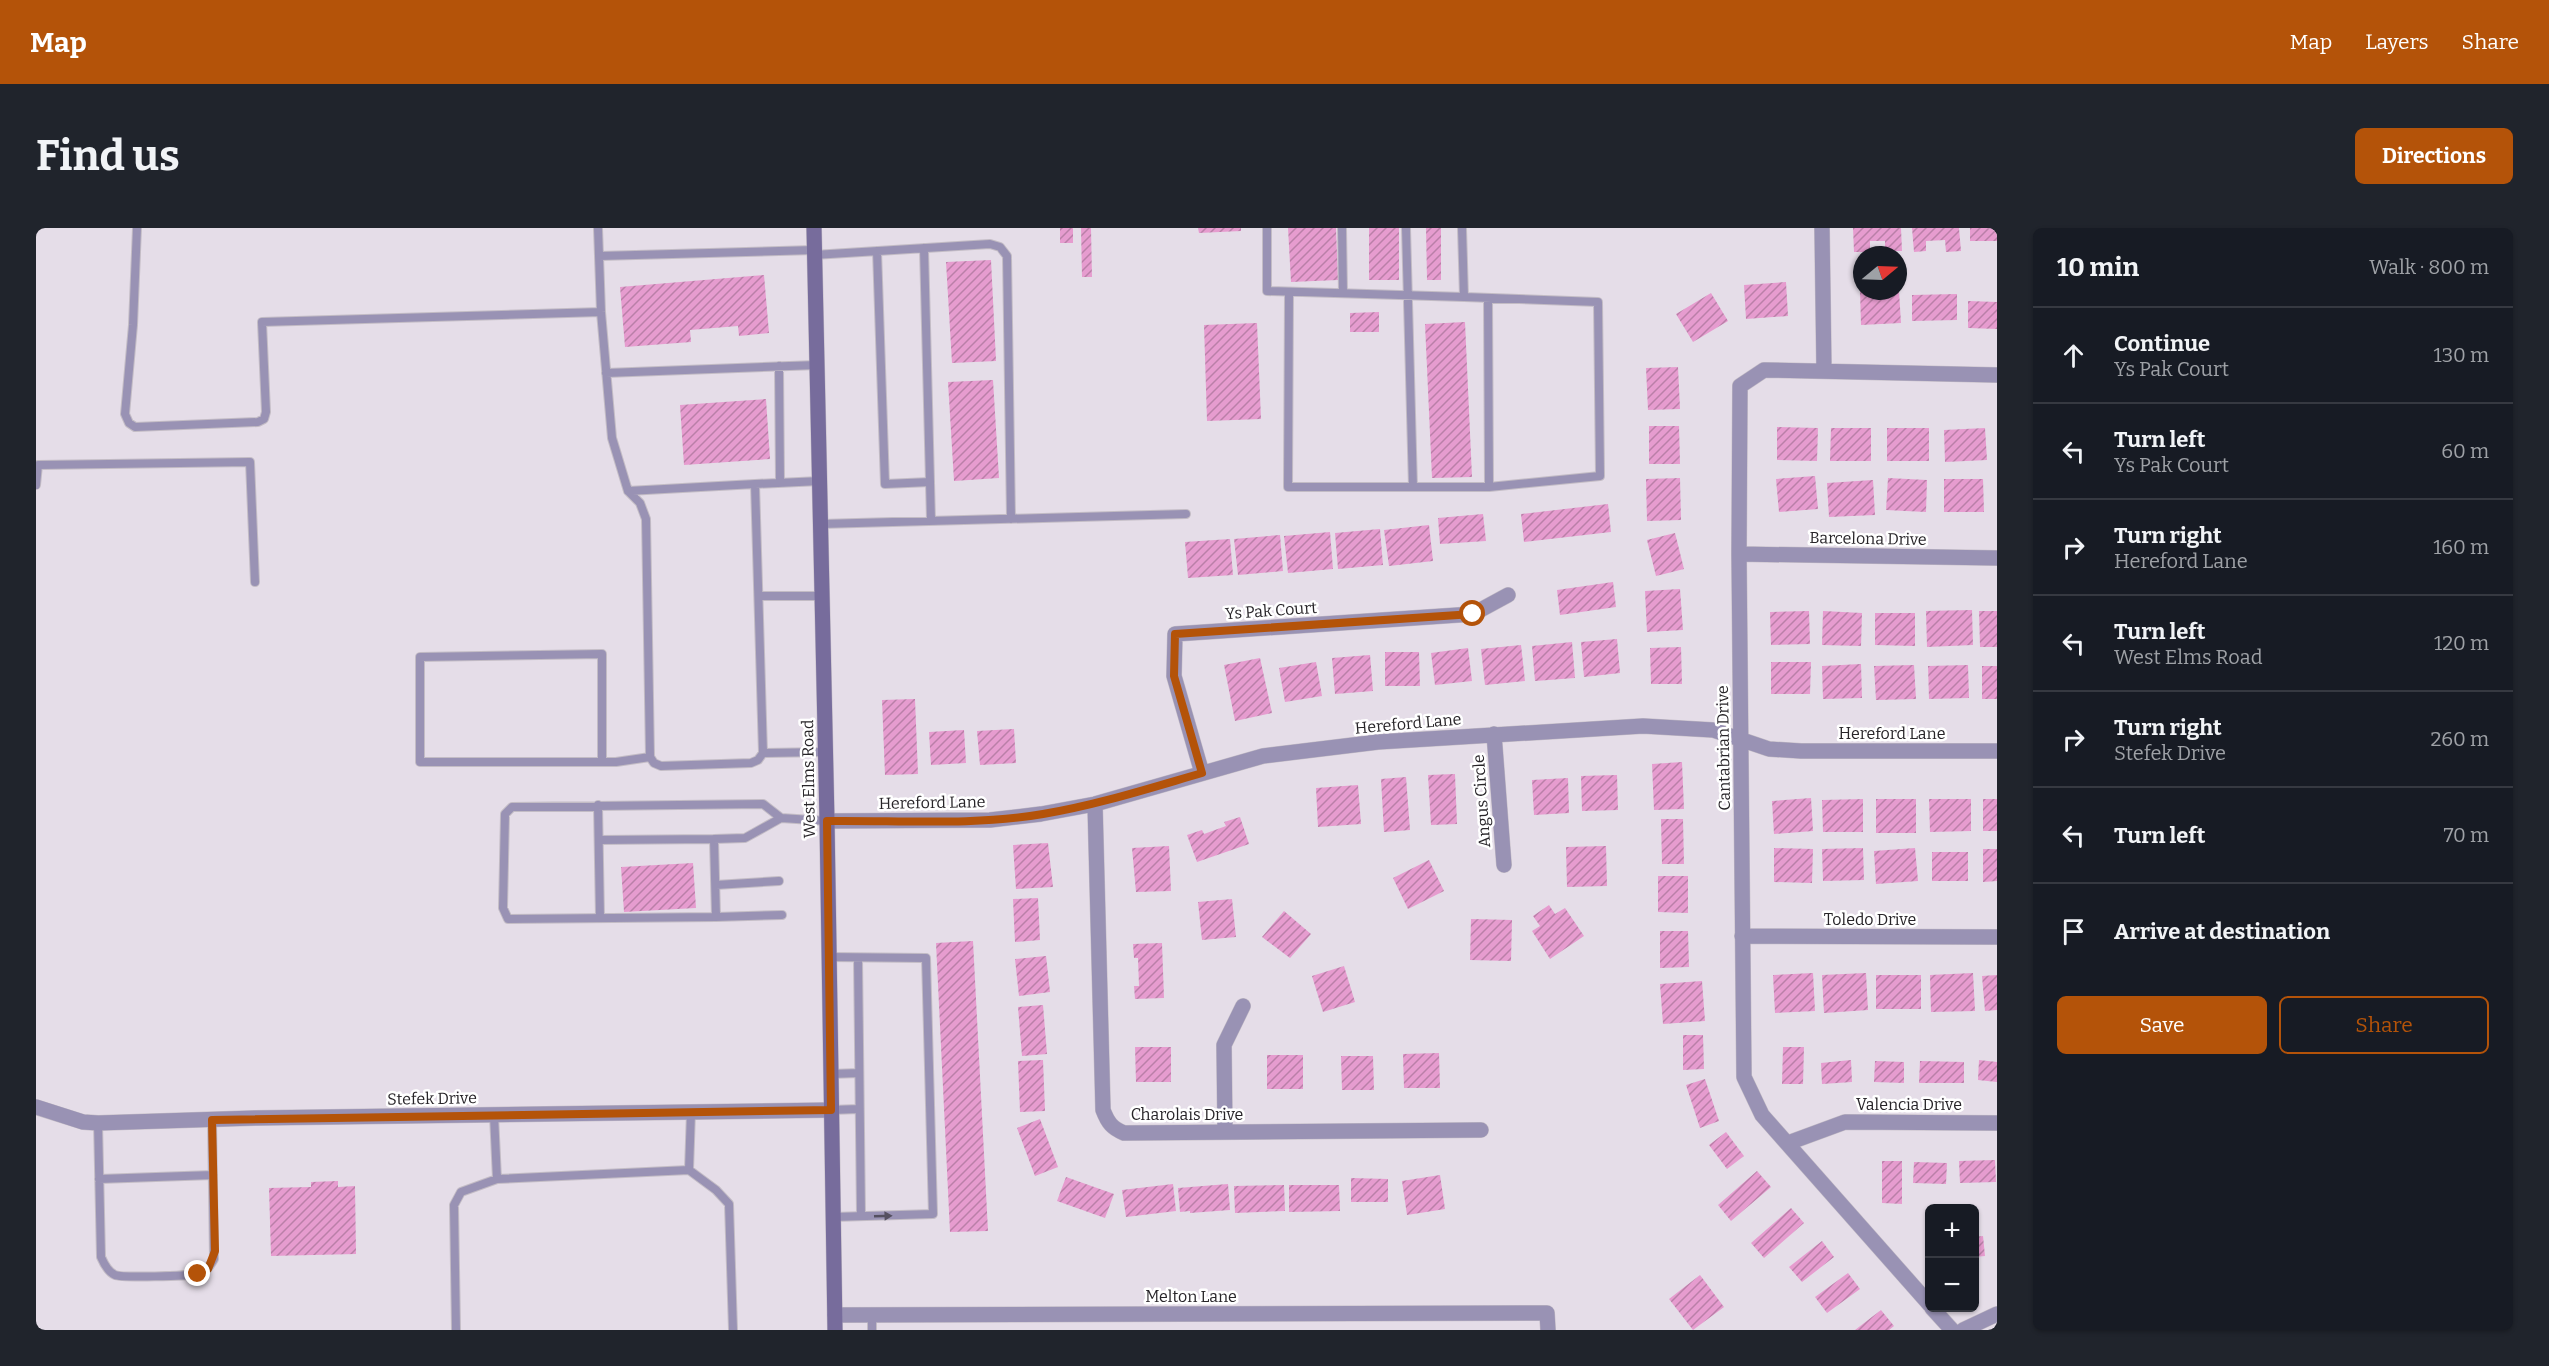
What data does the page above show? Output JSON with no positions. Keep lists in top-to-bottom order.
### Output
{
  "streets": {
    "main road": ["West Elms Road"],
    "street": [
      "Barcelona Drive",
      "Ys Pak Court",
      "Hereford Lane",
      "Cantabrian Drive",
      "Angus Circle",
      "Toledo Drive",
      "Stefek Drive",
      "Valencia Drive",
      "Charolais Drive",
      "Melton Lane"
    ]
  },
  "crossings": [
    ["Barcelona Drive", "Cantabrian Drive"],
    ["Ys Pak Court", "Hereford Lane"],
    ["Hereford Lane", "Cantabrian Drive"],
    ["Hereford Lane", "West Elms Road"],
    ["Hereford Lane", "Angus Circle"],
    ["Hereford Lane", "Charolais Drive"],
    ["Cantabrian Drive", "Toledo Drive"],
    ["Cantabrian Drive", "Valencia Drive"],
    ["West Elms Road", "Stefek Drive"],
    ["West Elms Road", "Melton Lane"]
  ],
  "north": "right",
  "page": {
    "header": "Map",
    "nav": ["Map", "Layers", "Share"],
    "buttons": [
      "Directions",
      ["Save", "Share"]
    ],
    "title": "Find us",
    "heading": ["10 min", "Walk · 800 m"],
    "list": [
      ["Continue", "Ys Pak Court", "130 m"],
      ["Turn left", "Ys Pak Court", "60 m"],
      ["Turn right", "Hereford Lane", "160 m"],
      ["Turn left", "West Elms Road", "120 m"],
      ["Turn right", "Stefek Drive", "260 m"],
      ["Turn left", "70 m"],
      "Arrive at destination"
    ],
    "map_buttons": ["+", "−"]
  }
}
